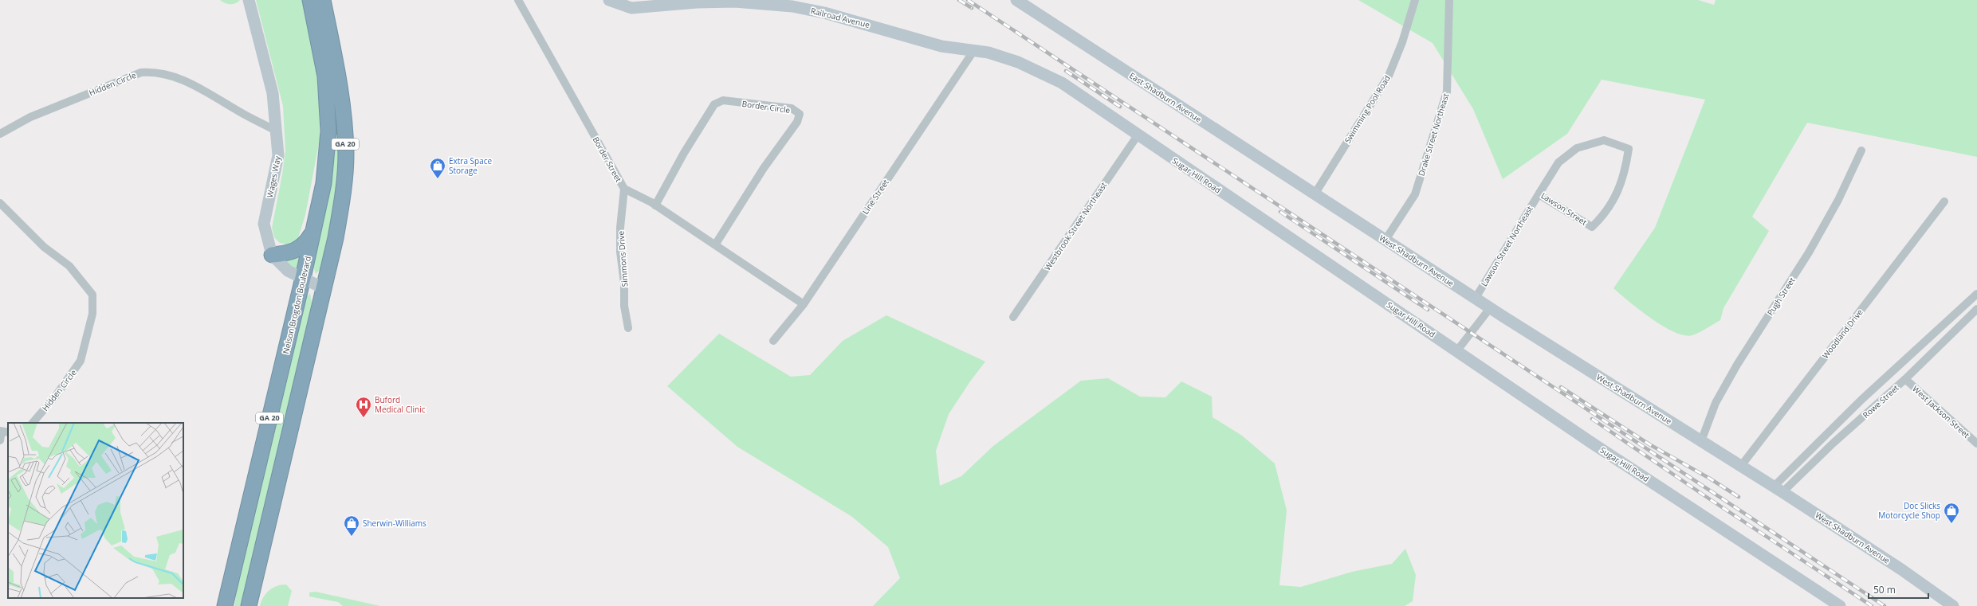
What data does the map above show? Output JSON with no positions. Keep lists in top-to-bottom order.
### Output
{
  "streets": {
    "highway": ["GA 20", "Nelson Brogdon Boulevard"],
    "street": [
      "Railroad Avenue",
      "Hidden Circle",
      "East Shadburn Avenue",
      "Border Circle",
      "Swimming Pool Road",
      "Drake Street Northeast",
      "Border Street",
      "Sugar Hill Road",
      "Wages Way",
      "Line Street",
      "Lawson Street",
      "Westbrook Street Northeast",
      "Lawson Street Northeast",
      "Simmons Drive",
      "West Shadburn Avenue",
      "Pugh Street",
      "Woodland Drive",
      "Rowe Street",
      "West Jackson Street"
    ]
  },
  "crossings": [
    ["Railroad Avenue", "Sugar Hill Road"],
    ["Railroad Avenue", "Line Street"],
    ["Hidden Circle", "Wages Way"],
    ["East Shadburn Avenue", "Swimming Pool Road"],
    ["East Shadburn Avenue", "West Shadburn Avenue"],
    ["Border Circle", "Border Street"],
    ["Swimming Pool Road", "West Shadburn Avenue"],
    ["Drake Street Northeast", "West Shadburn Avenue"],
    ["Border Street", "Line Street"],
    ["Border Street", "Simmons Drive"],
    ["Sugar Hill Road", "Line Street"],
    ["Sugar Hill Road", "Westbrook Street Northeast"],
    ["Lawson Street", "Lawson Street Northeast"],
    ["Lawson Street Northeast", "West Shadburn Avenue"],
    ["West Shadburn Avenue", "Pugh Street"],
    ["West Shadburn Avenue", "Woodland Drive"],
    ["West Shadburn Avenue", "Rowe Street"],
    ["Rowe Street", "West Jackson Street"]
  ],
  "places": {
    "shop": ["Extra Space Storage", "Doc Slicks Motorcycle Shop", "Sherwin-Williams"],
    "hospital": ["Buford Medical Clinic"]
  },
  "scale_bar": "50 m"
}
